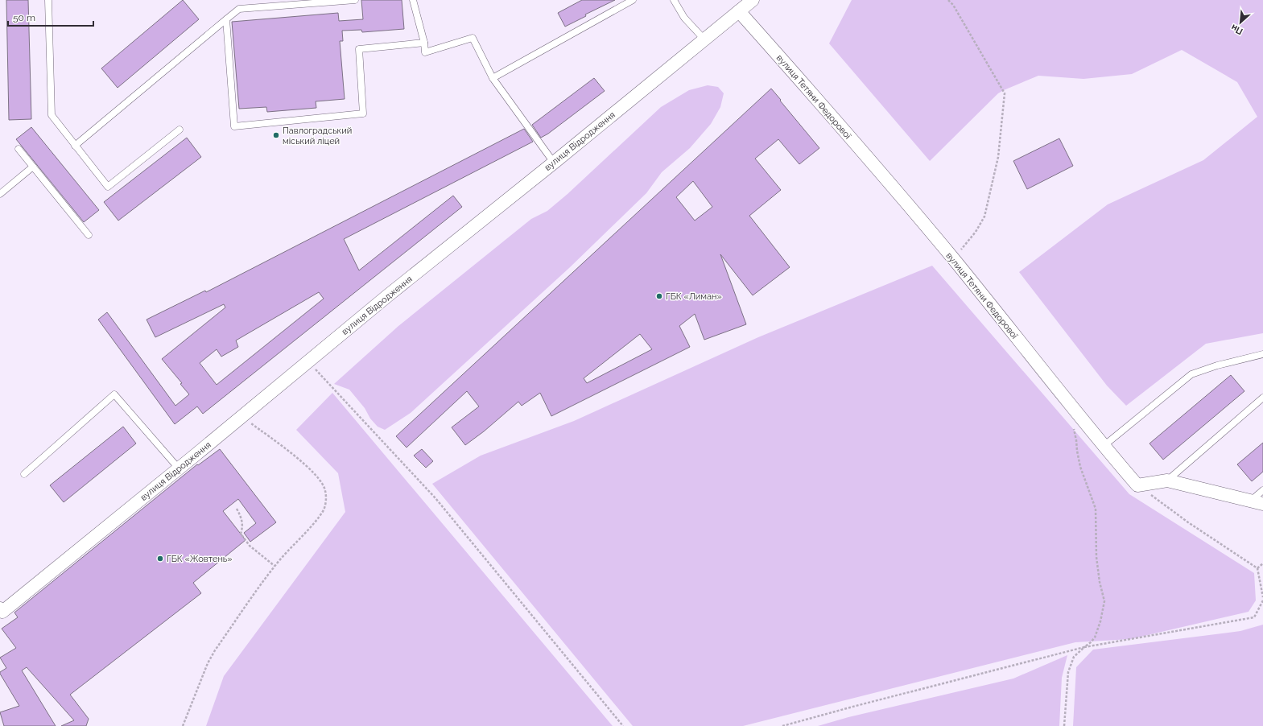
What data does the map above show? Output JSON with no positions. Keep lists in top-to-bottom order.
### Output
{
  "streets": {
    "street": ["вулиця Тетяни Федорової", "вулиця Відродження"]
  },
  "crossings": [
    ["вулиця Тетяни Федорової", "вулиця Відродження"]
  ],
  "places": ["Павлоградський міський ліцей", "ГБК «Лиман»", "ГБК «Жовтень»"],
  "scale_bar": "50 m",
  "north": "bottom left"
}
